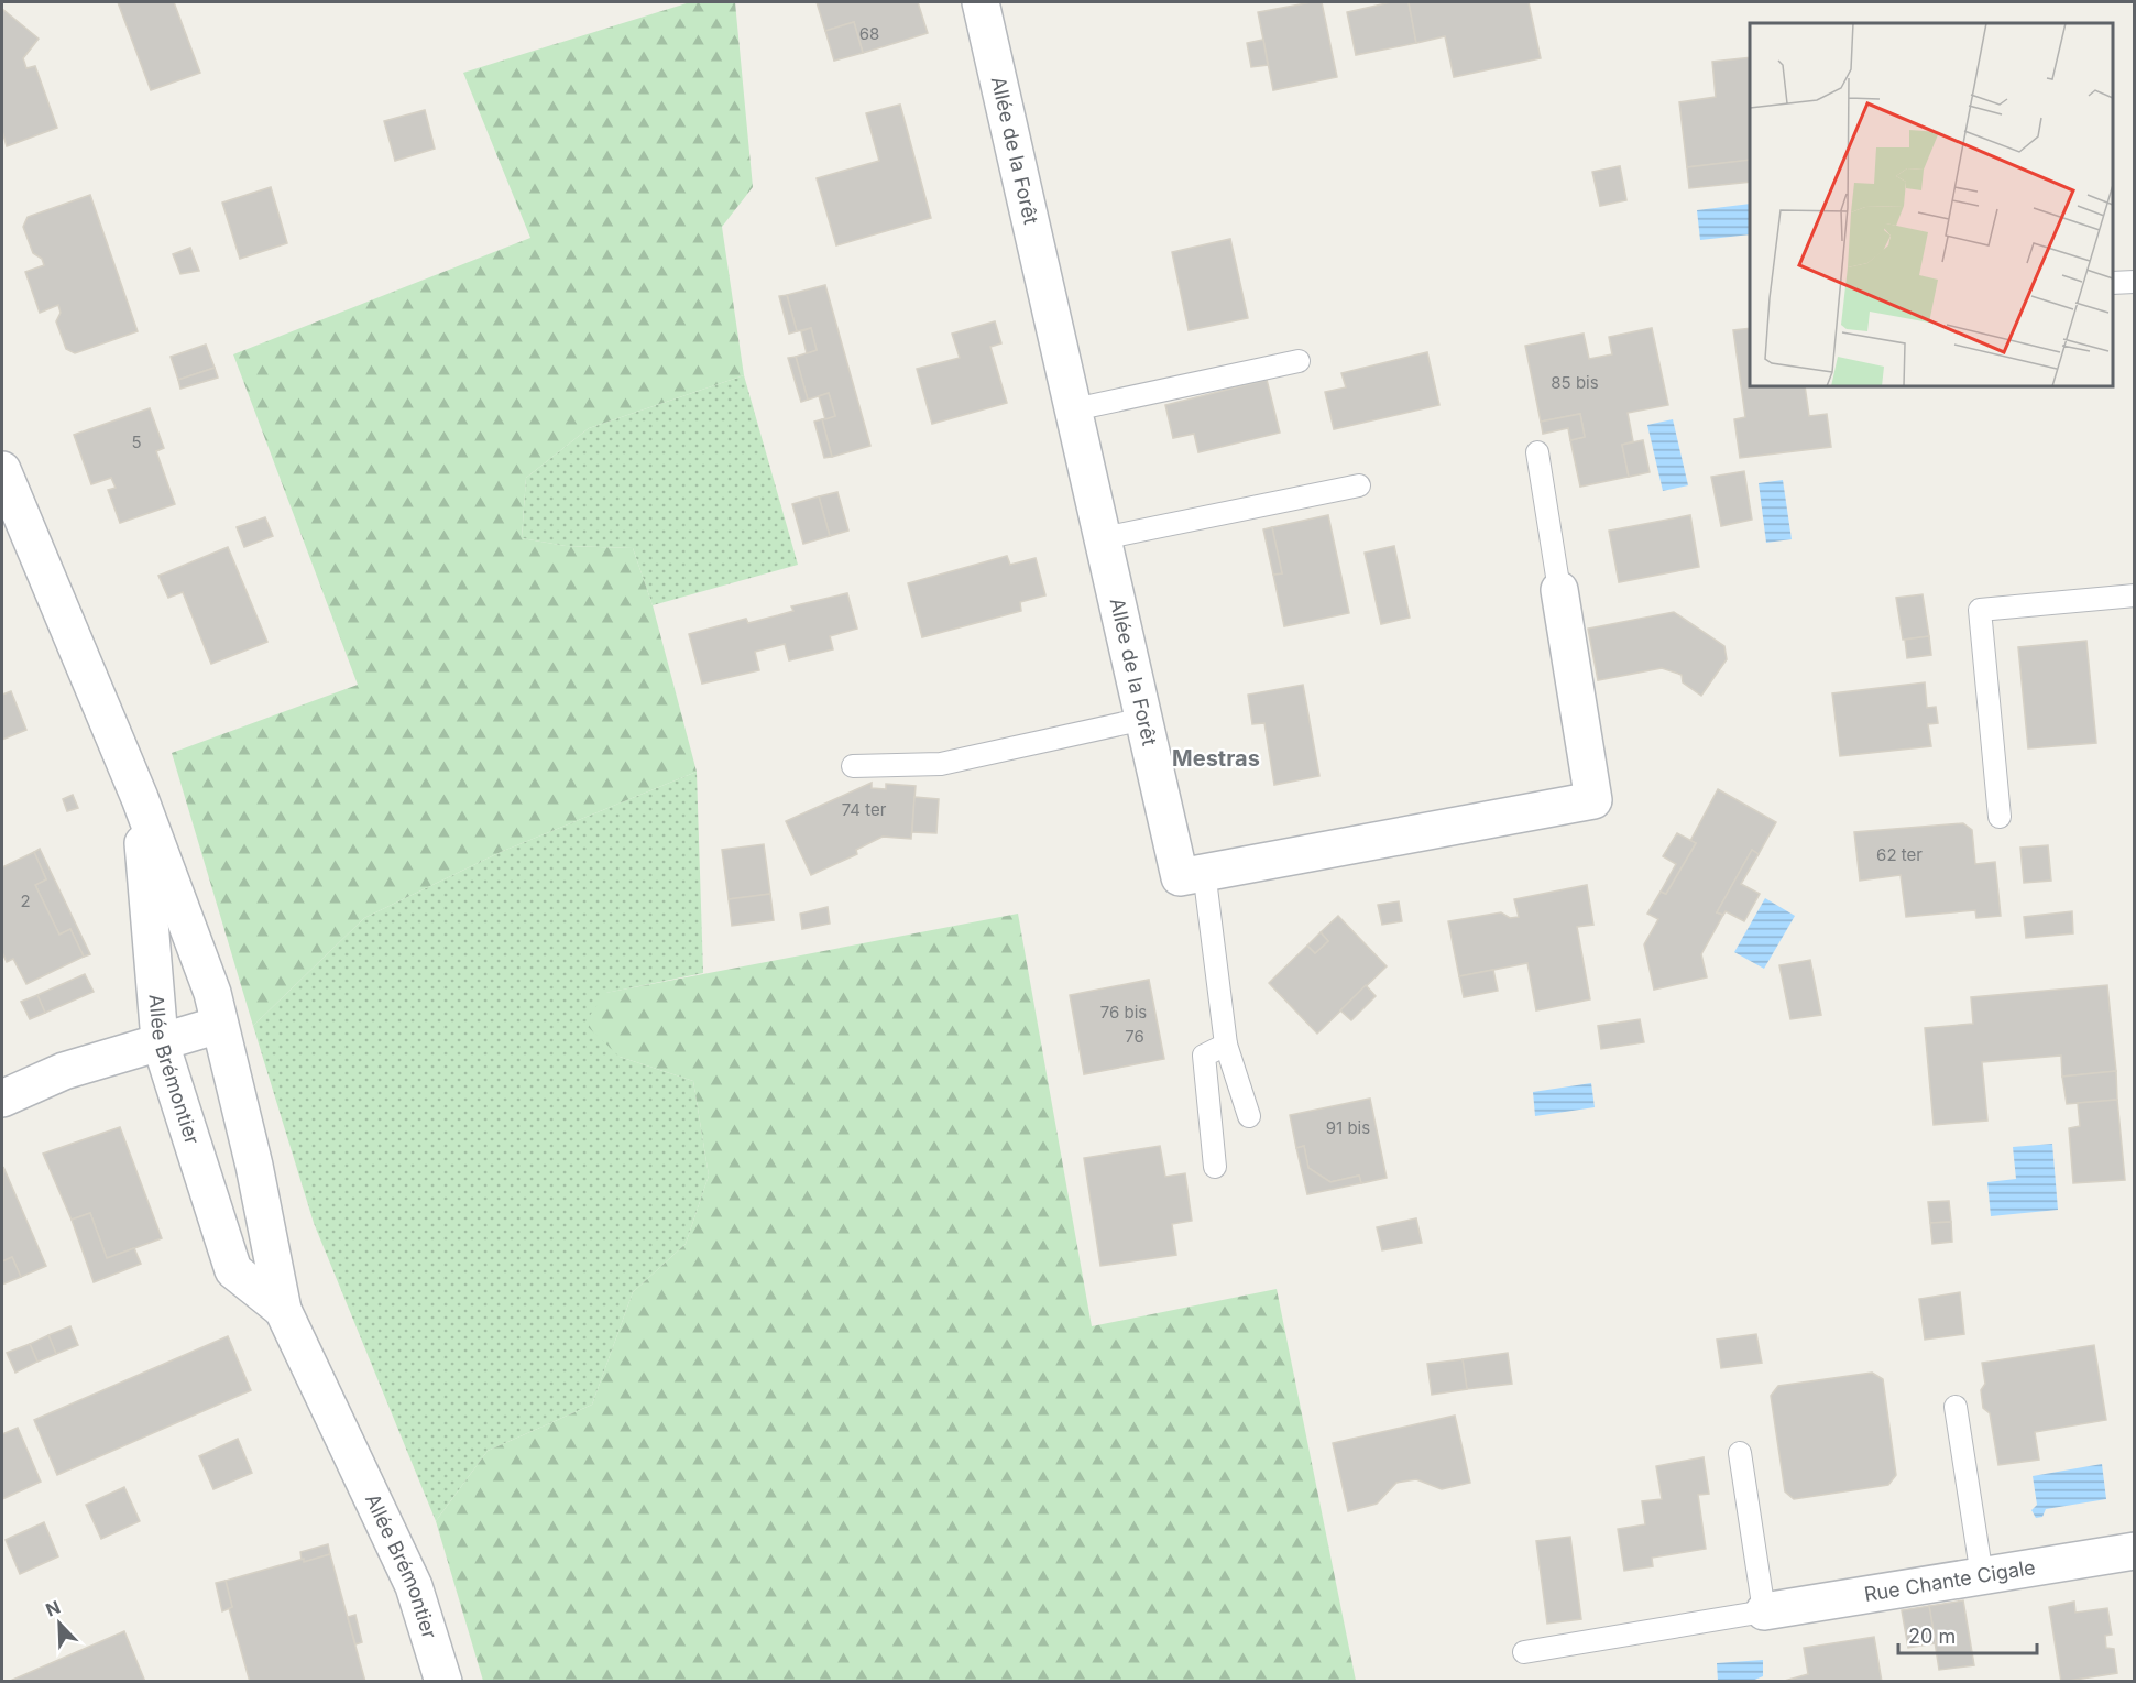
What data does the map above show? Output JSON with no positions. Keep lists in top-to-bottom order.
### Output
{
  "streets": {
    "street": ["Allée de la Forêt", "Allée Brémontier", "Rue Chante Cigale"]
  },
  "districts": ["Mestras"],
  "house_numbers": [
    "68",
    "85 bis",
    "5",
    "74 ter",
    "62 ter",
    "2",
    "76 bis",
    "76",
    "91 bis"
  ],
  "scale_bar": "20 m",
  "north": "top left"
}
